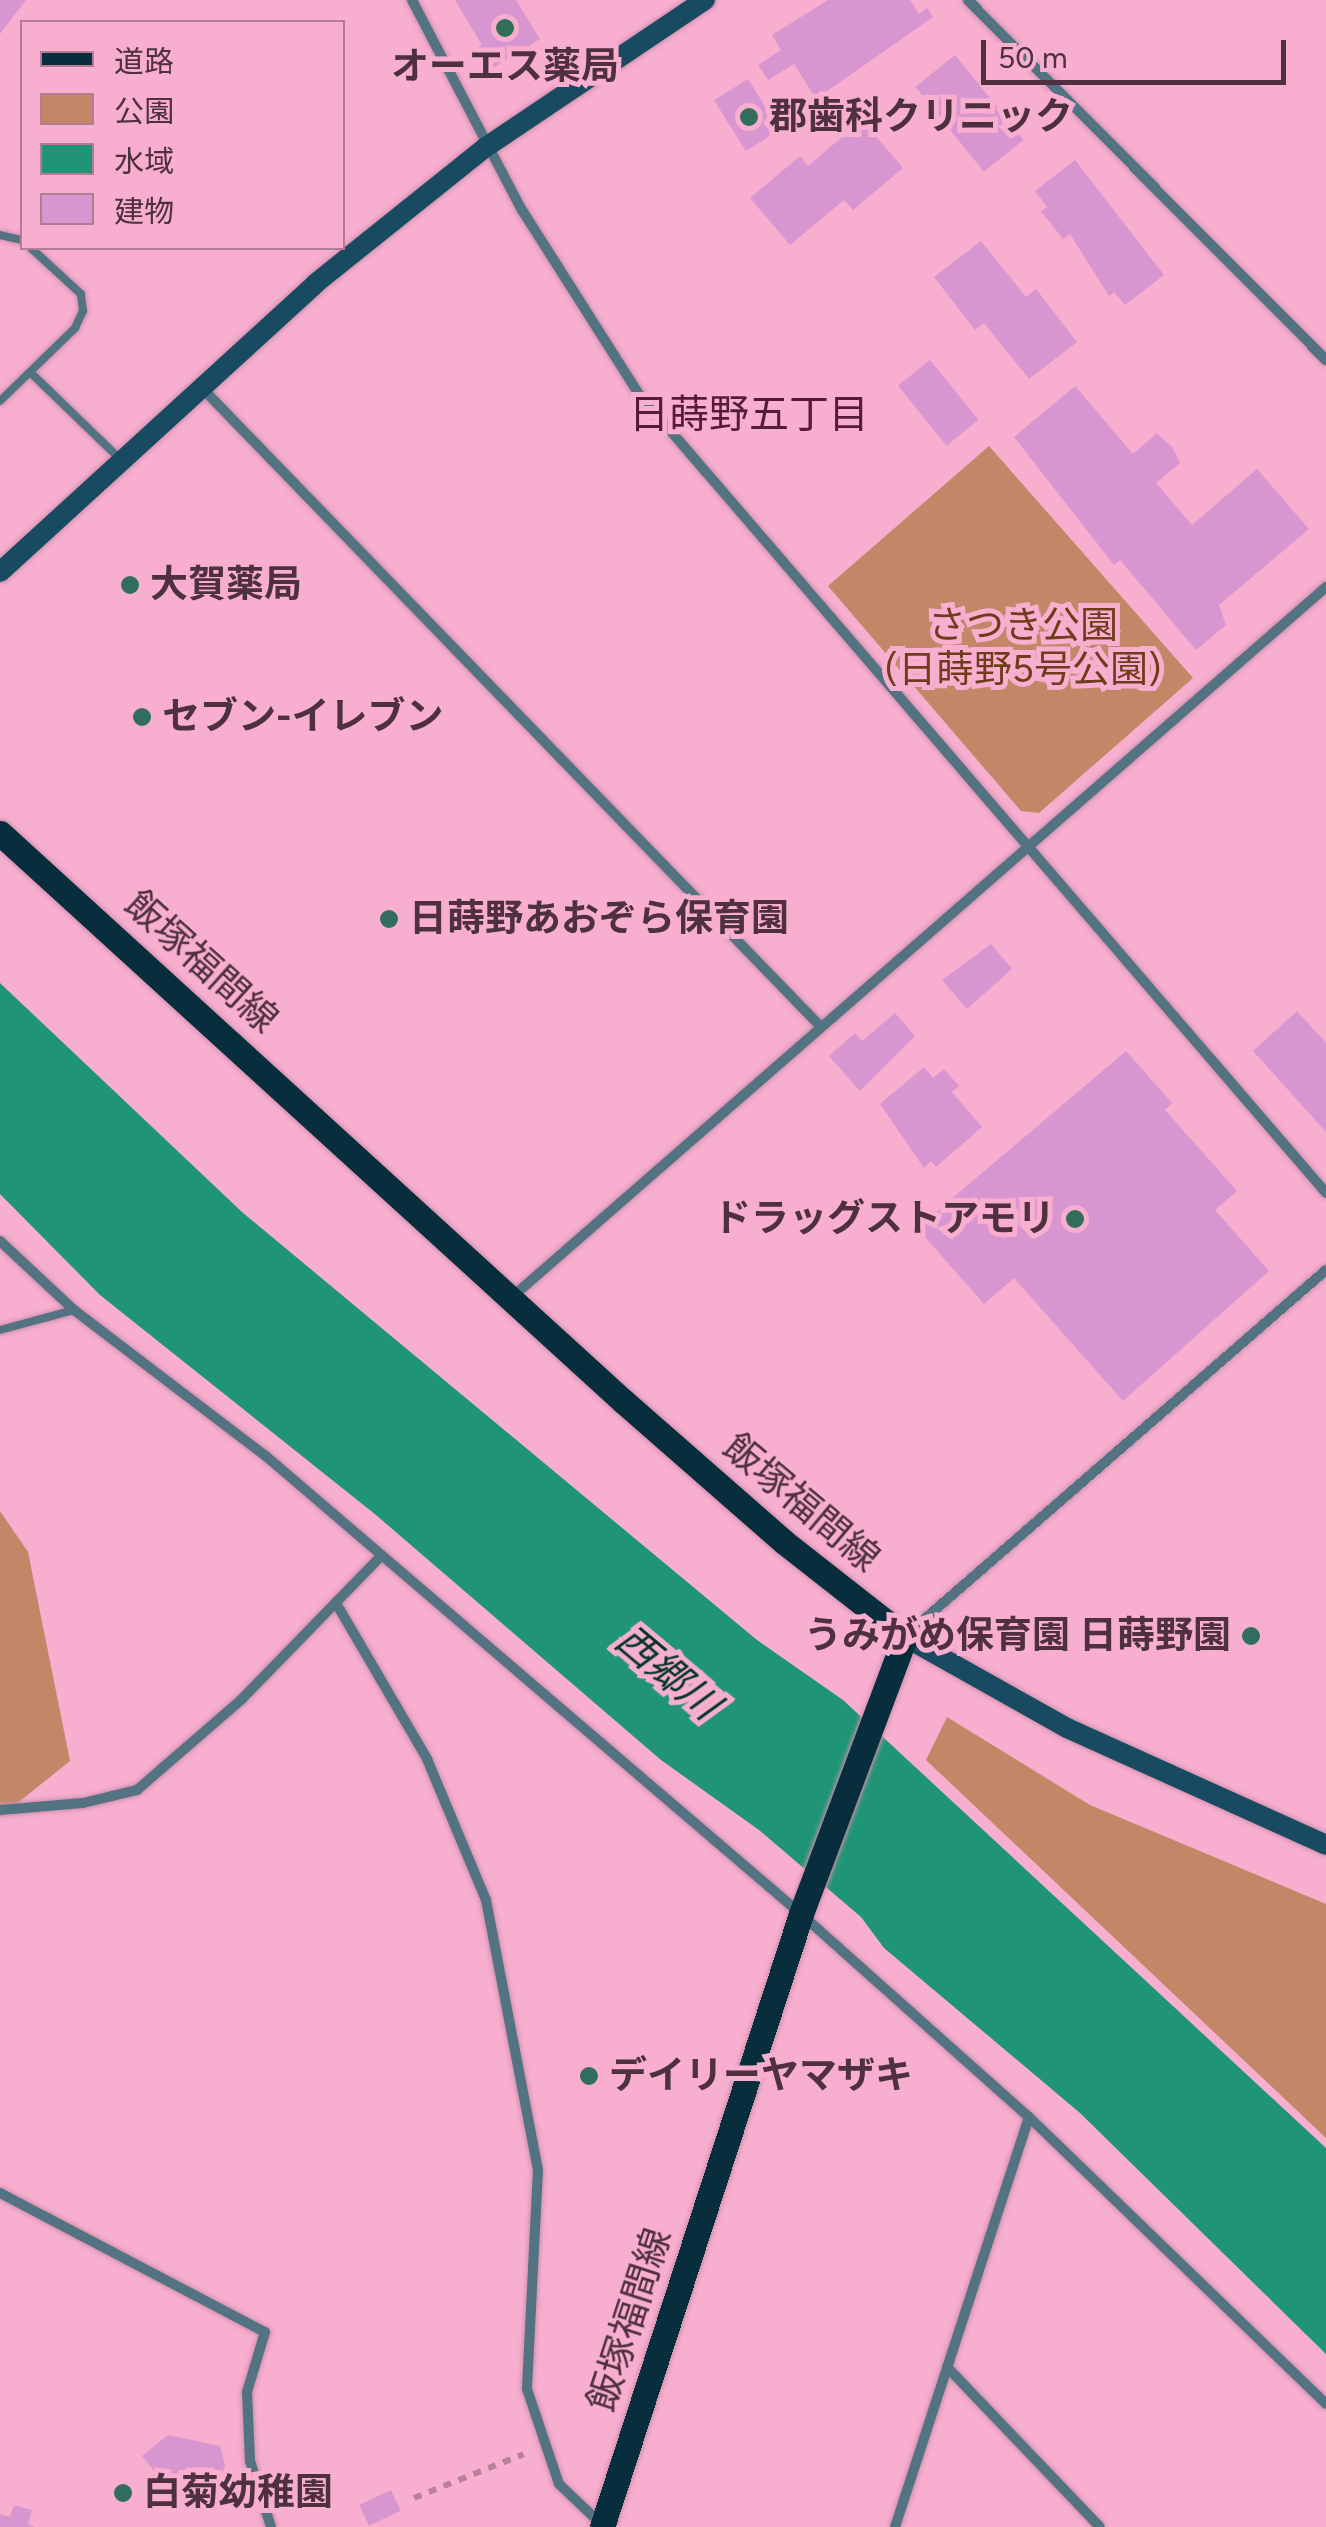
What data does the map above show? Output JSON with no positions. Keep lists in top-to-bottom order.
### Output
{
  "streets": {
    "main road": ["飯塚福間線"]
  },
  "districts": ["日蒔野五丁目"],
  "water": ["西郷川"],
  "parks": ["さつき公園 (日蒔野5号公園)"],
  "places": [
    "オーエス薬局",
    "郡歯科クリニック",
    "大賀薬局",
    "セブン-イレブン",
    "日蒔野あおぞら保育園",
    "ドラッグストアモリ",
    "うみがめ保育園 日蒔野園",
    "デイリーヤマザキ",
    "白菊幼稚園"
  ],
  "legend": [
    "道路",
    "公園",
    "水域",
    "建物"
  ],
  "scale_bar": "50 m"
}
